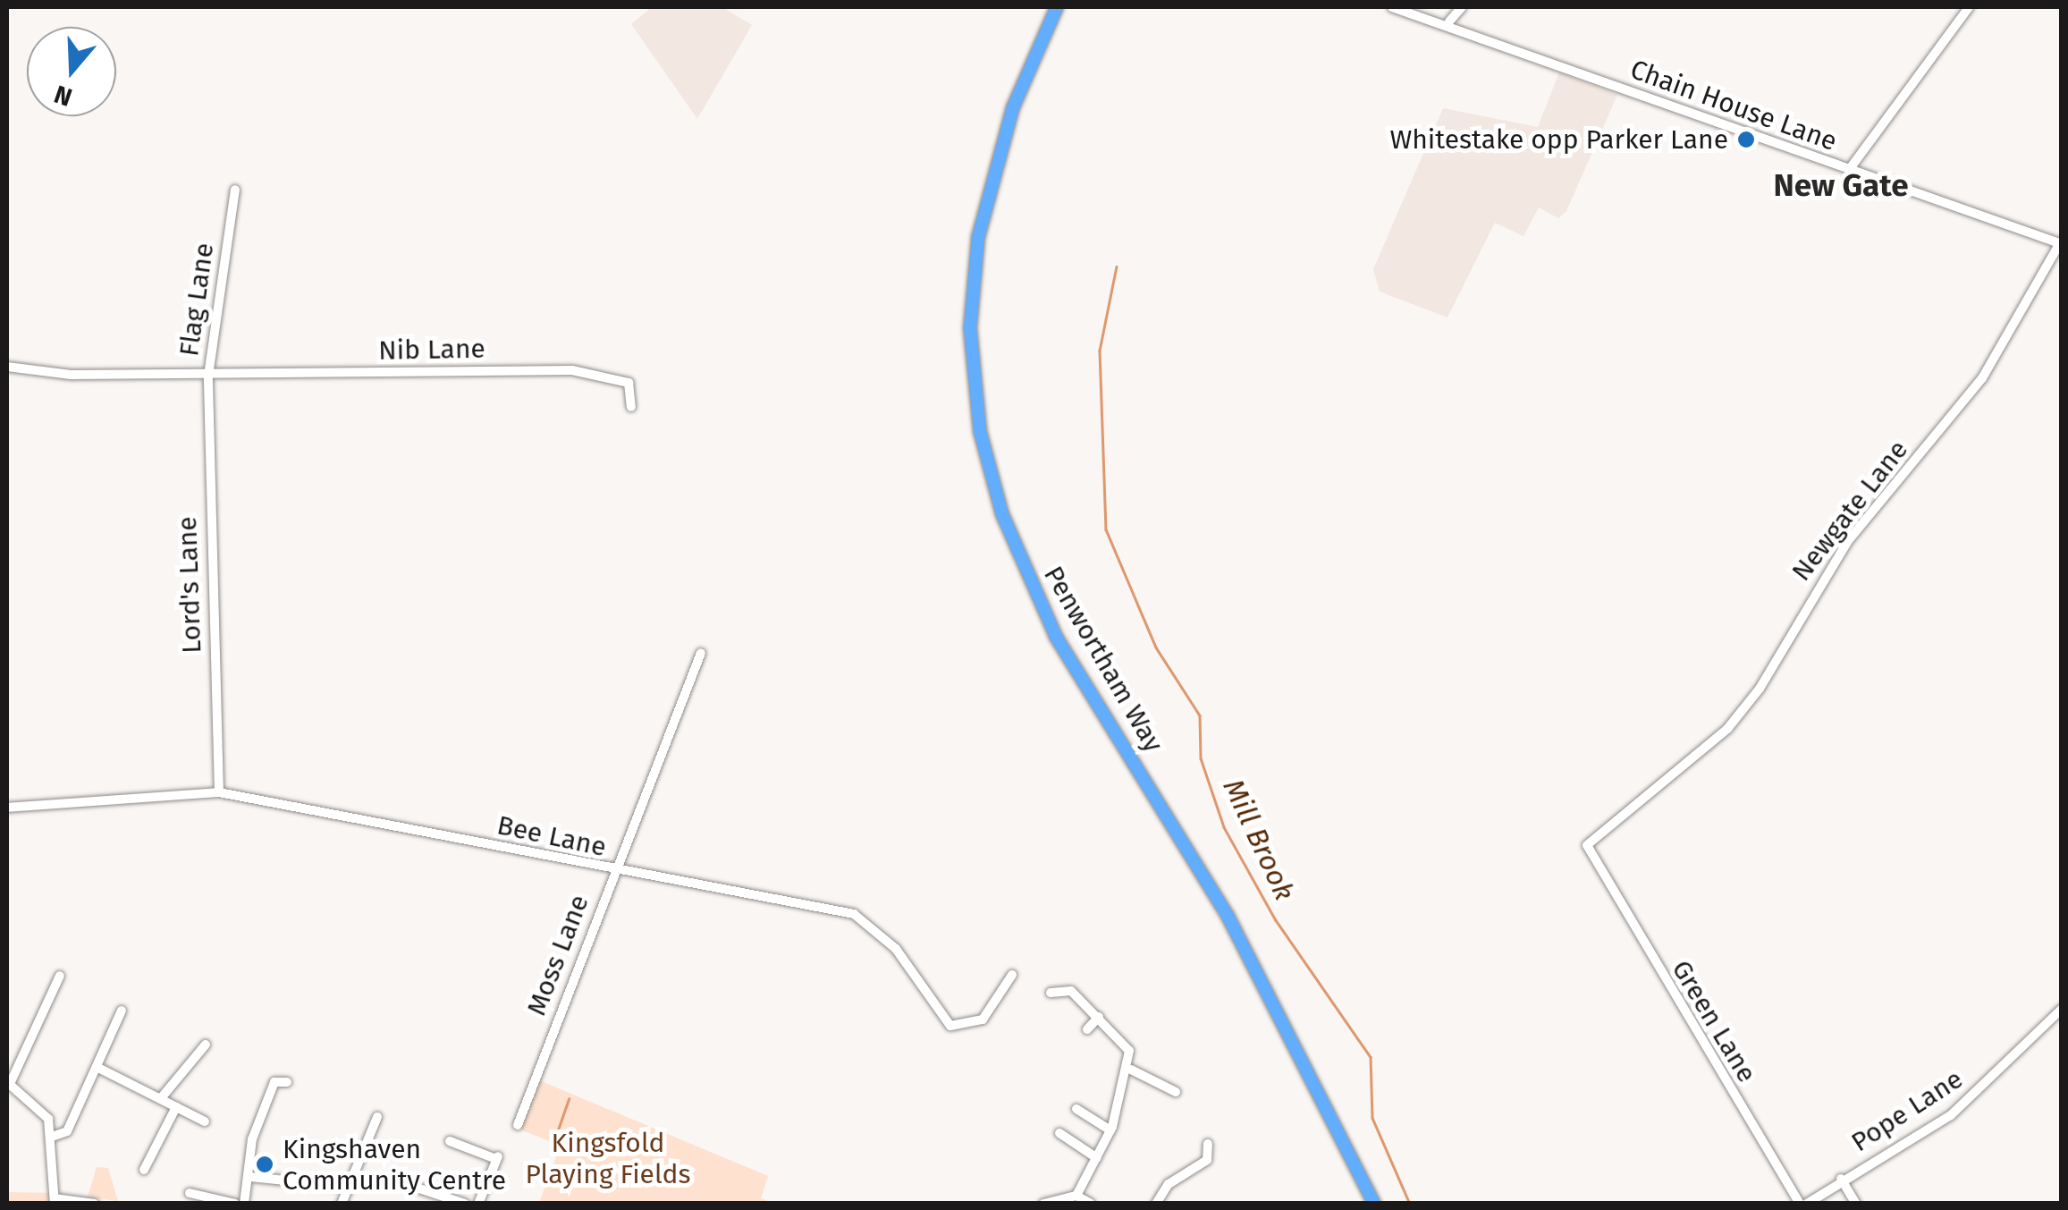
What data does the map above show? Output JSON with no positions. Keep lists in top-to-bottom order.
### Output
{
  "streets": {
    "highway": ["Penwortham Way"],
    "street": [
      "Chain House Lane",
      "Flag Lane",
      "Nib Lane",
      "Newgate Lane",
      "Lord's Lane",
      "Bee Lane",
      "Moss Lane",
      "Green Lane",
      "Pope Lane"
    ]
  },
  "crossings": [
    ["Chain House Lane", "Newgate Lane"],
    ["Flag Lane", "Nib Lane"],
    ["Flag Lane", "Lord's Lane"],
    ["Nib Lane", "Lord's Lane"],
    ["Newgate Lane", "Green Lane"],
    ["Lord's Lane", "Bee Lane"],
    ["Bee Lane", "Moss Lane"]
  ],
  "districts": ["New Gate"],
  "water": ["Mill Brook"],
  "parks": ["Kingsfold Playing Fields"],
  "places": ["Whitestake opp Parker Lane", "Kingshaven Community Centre"],
  "north": "bottom"
}
